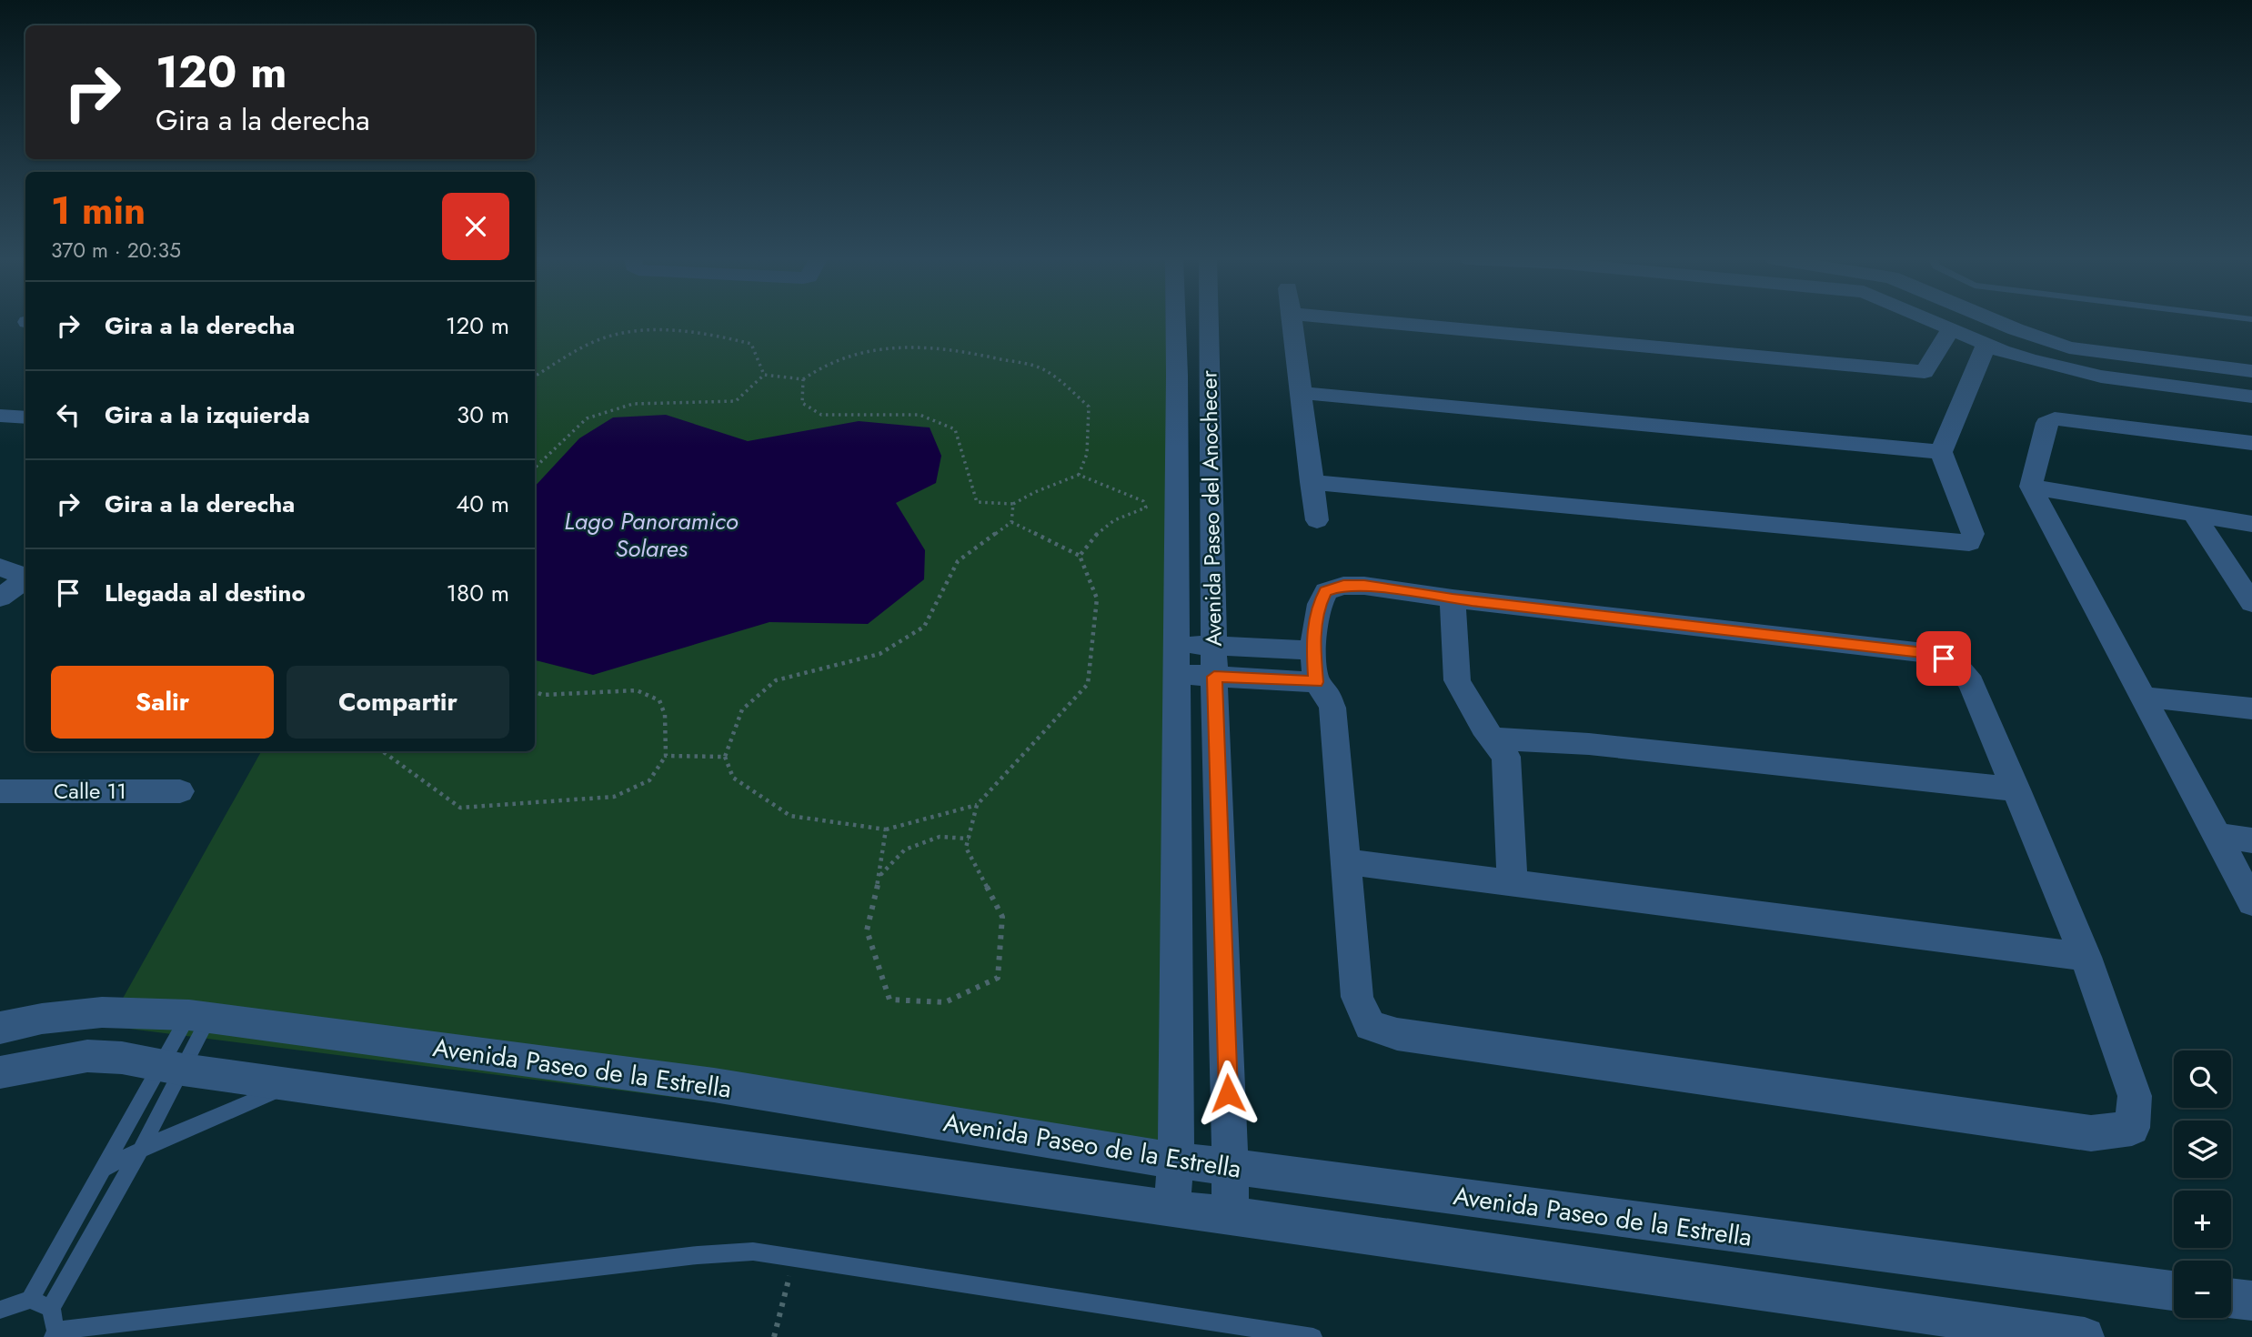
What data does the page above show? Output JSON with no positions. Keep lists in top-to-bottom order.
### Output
{
  "streets": {
    "street": ["Avenida Paseo del Anochecer", "Calle 11", "Avenida Paseo de la Estrella"]
  },
  "crossings": [
    ["Avenida Paseo del Anochecer", "Avenida Paseo de la Estrella"]
  ],
  "water": ["Lago Panoramico Solares"],
  "page": {
    "turn": ["120 m", "Gira a la derecha"],
    "heading": ["1 min", "370 m · 20:35"],
    "list": [
      {
        "name": "Gira a la derecha",
        "value": "120 m"
      },
      {
        "name": "Gira a la izquierda",
        "value": "30 m"
      },
      {
        "name": "Gira a la derecha",
        "value": "40 m"
      },
      {
        "name": "Llegada al destino",
        "value": "180 m"
      }
    ],
    "buttons": ["Salir", "Compartir"],
    "map_buttons": ["+", "−"]
  }
}
